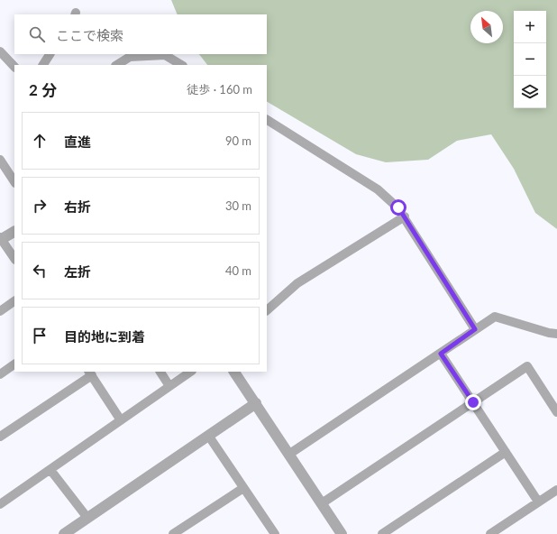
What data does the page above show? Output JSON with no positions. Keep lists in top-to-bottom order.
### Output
{
  "north": "top left",
  "page": {
    "map_buttons": ["+", "−"],
    "search": "ここで検索",
    "heading": ["2 分", "徒歩 · 160 m"],
    "list": [
      ["直進", "90 m"],
      ["右折", "30 m"],
      ["左折", "40 m"],
      "目的地に到着"
    ]
  }
}
